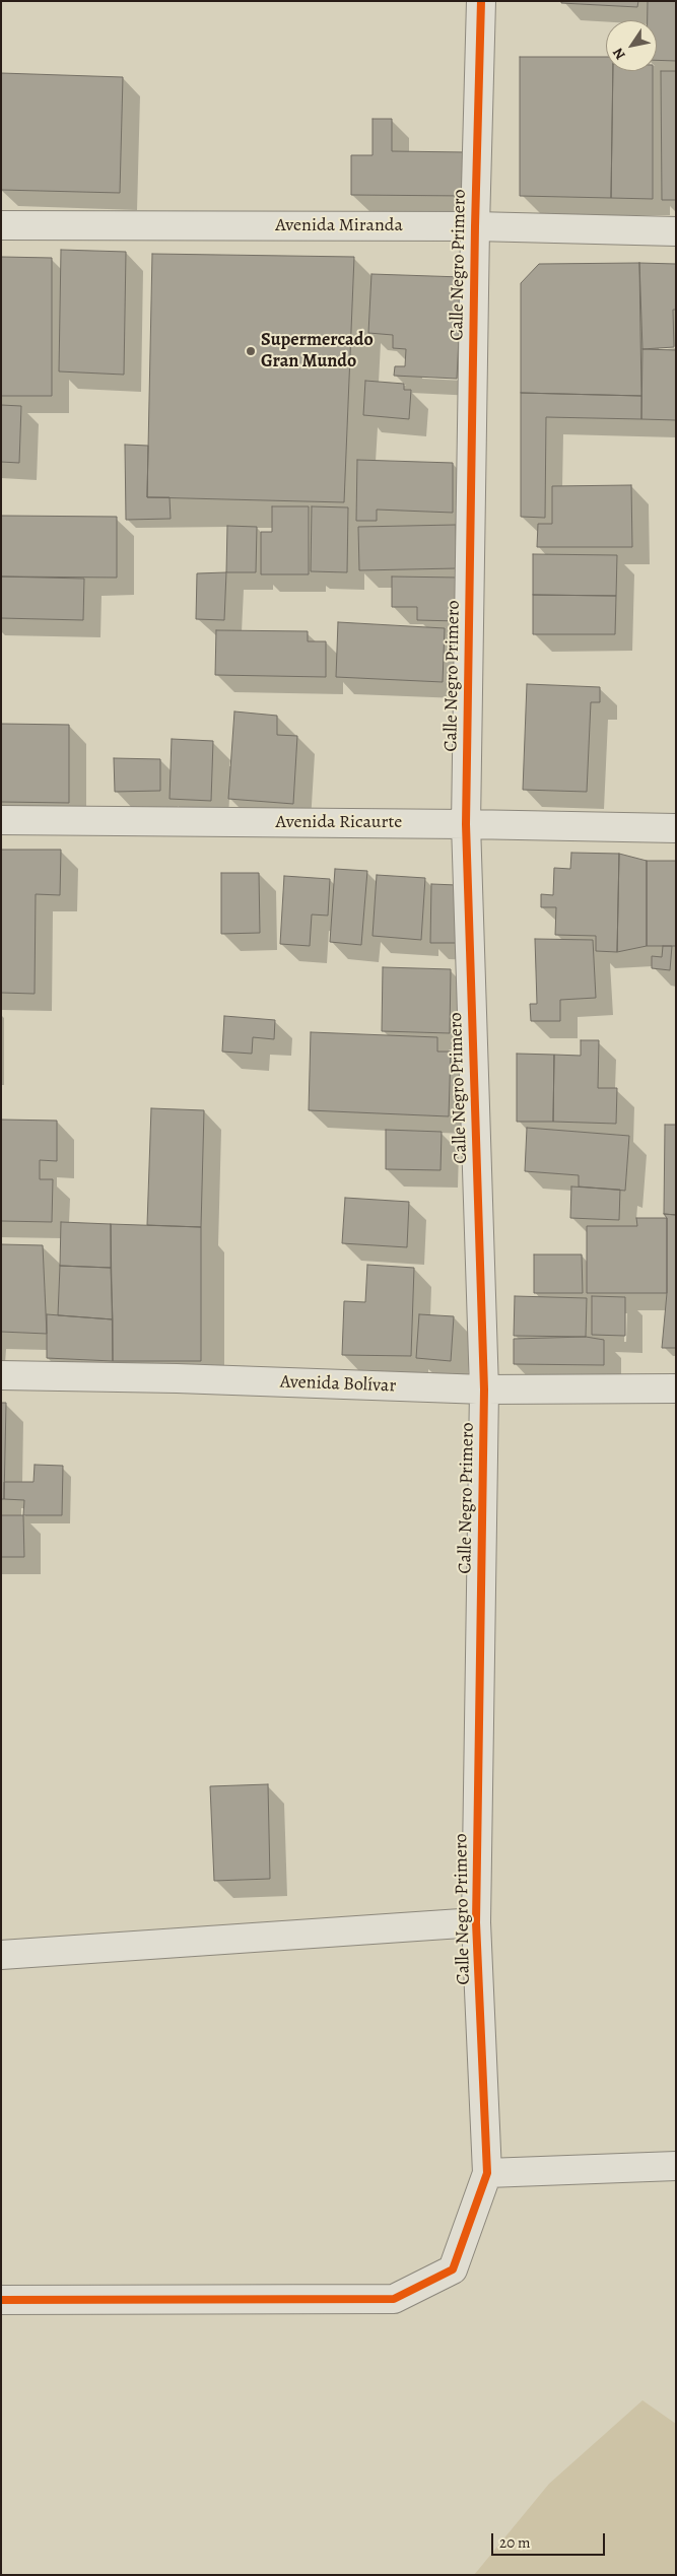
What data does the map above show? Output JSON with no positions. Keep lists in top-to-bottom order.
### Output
{
  "streets": {
    "street": [
      "Avenida Miranda",
      "Calle Negro Primero",
      "Avenida Ricaurte",
      "Avenida Bolívar"
    ]
  },
  "crossings": [
    ["Avenida Miranda", "Calle Negro Primero"],
    ["Calle Negro Primero", "Avenida Ricaurte"],
    ["Calle Negro Primero", "Avenida Bolívar"]
  ],
  "places": ["Supermercado Gran Mundo"],
  "scale_bar": "20 m",
  "north": "bottom left"
}
